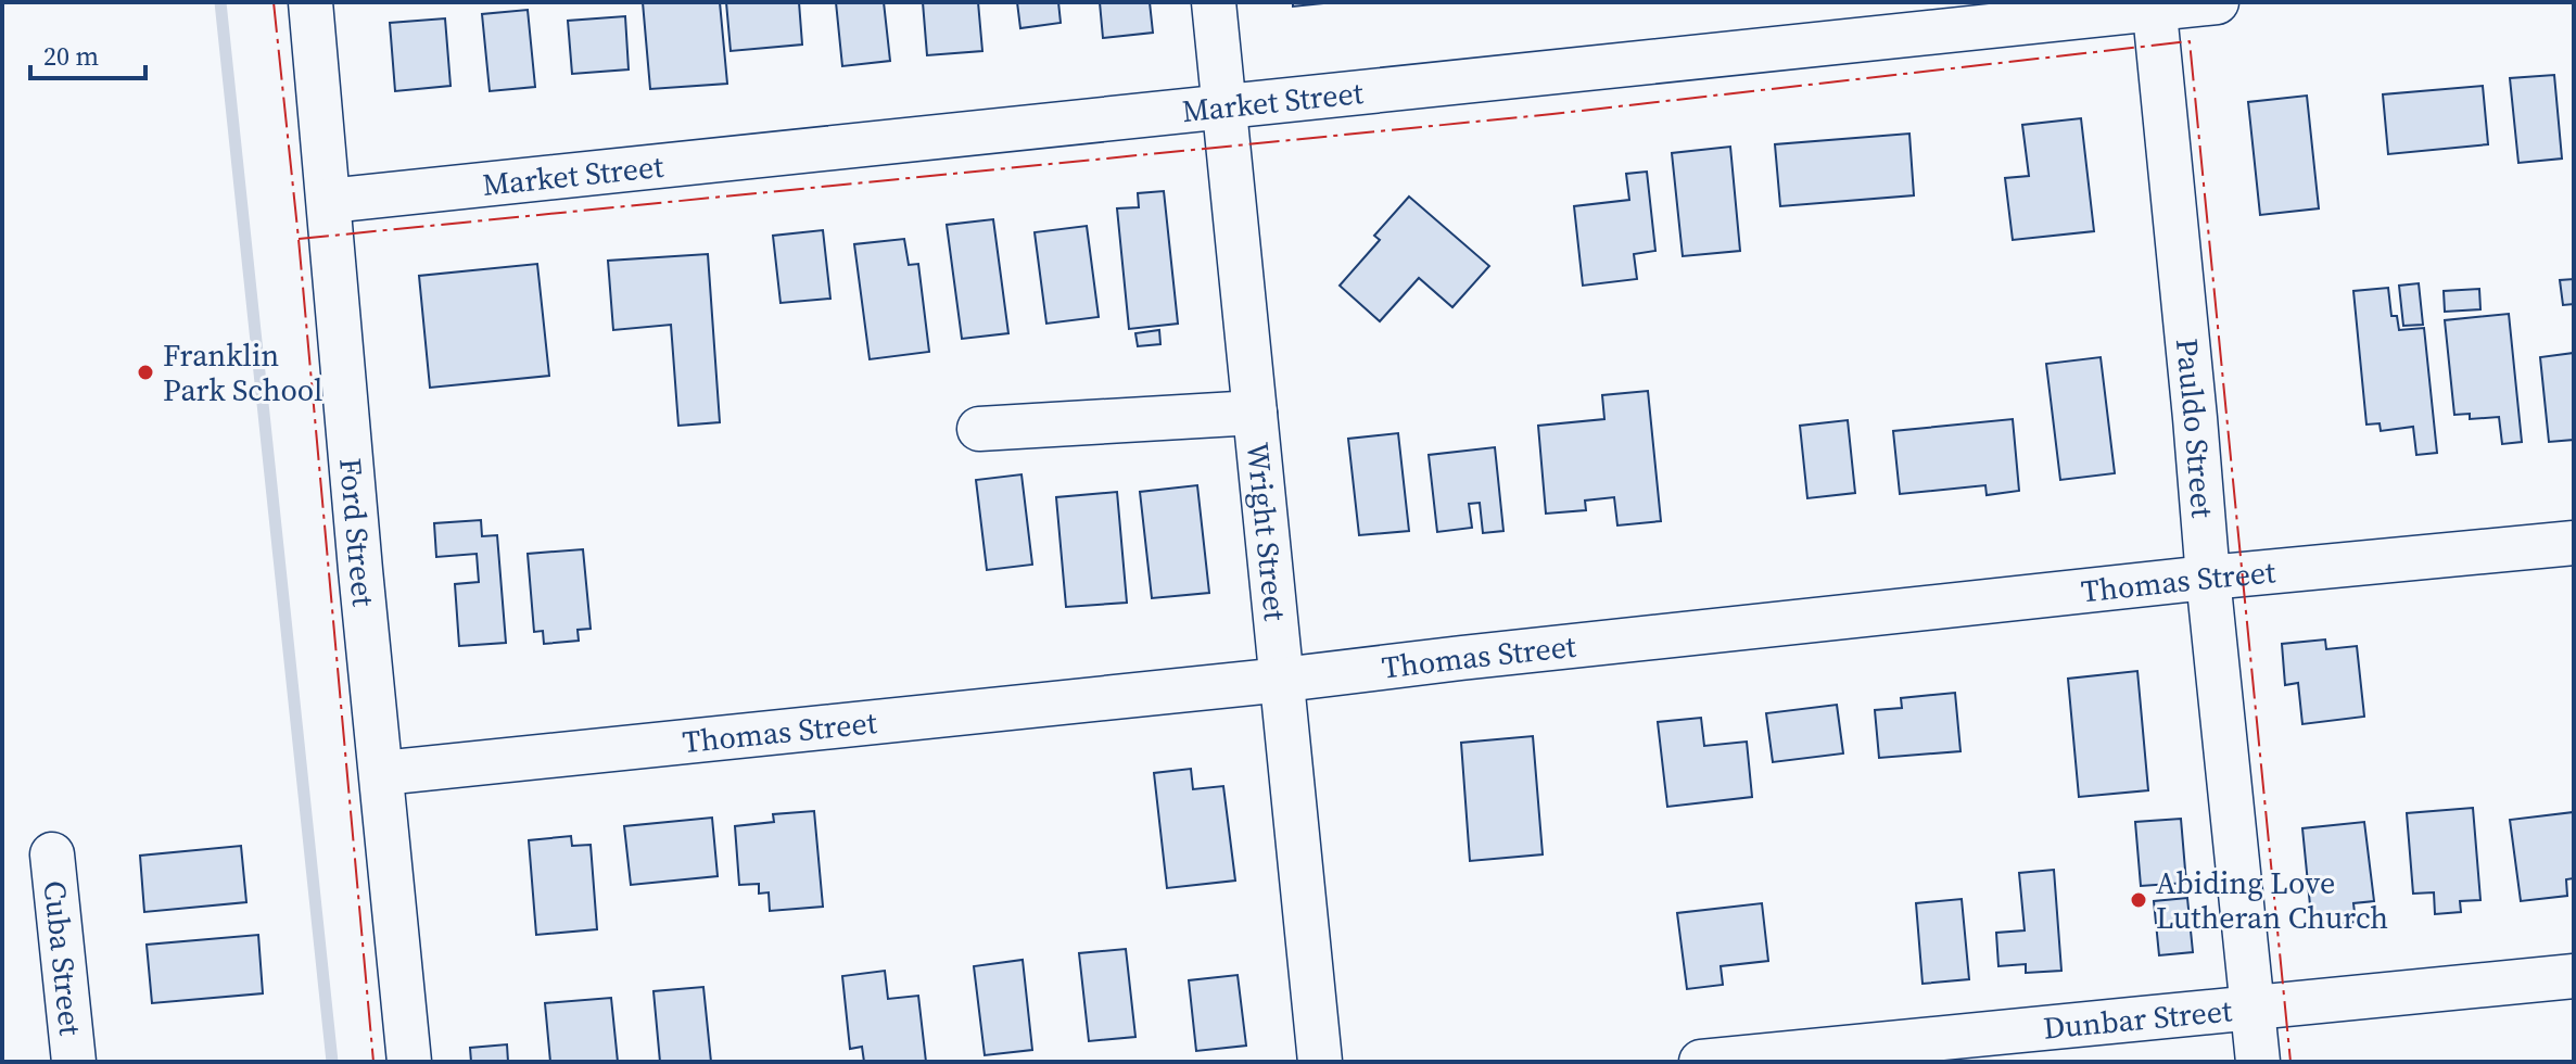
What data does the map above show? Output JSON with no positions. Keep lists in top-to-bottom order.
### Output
{
  "streets": {
    "street": [
      "Market Street",
      "Pauldo Street",
      "Ford Street",
      "Wright Street",
      "Thomas Street",
      "Cuba Street",
      "Dunbar Street"
    ]
  },
  "crossings": [
    ["Market Street", "Pauldo Street"],
    ["Market Street", "Ford Street"],
    ["Market Street", "Wright Street"],
    ["Pauldo Street", "Thomas Street"],
    ["Pauldo Street", "Dunbar Street"],
    ["Ford Street", "Thomas Street"],
    ["Wright Street", "Thomas Street"]
  ],
  "places": ["Franklin Park School", "Abiding Love Lutheran Church"],
  "scale_bar": "20 m"
}
